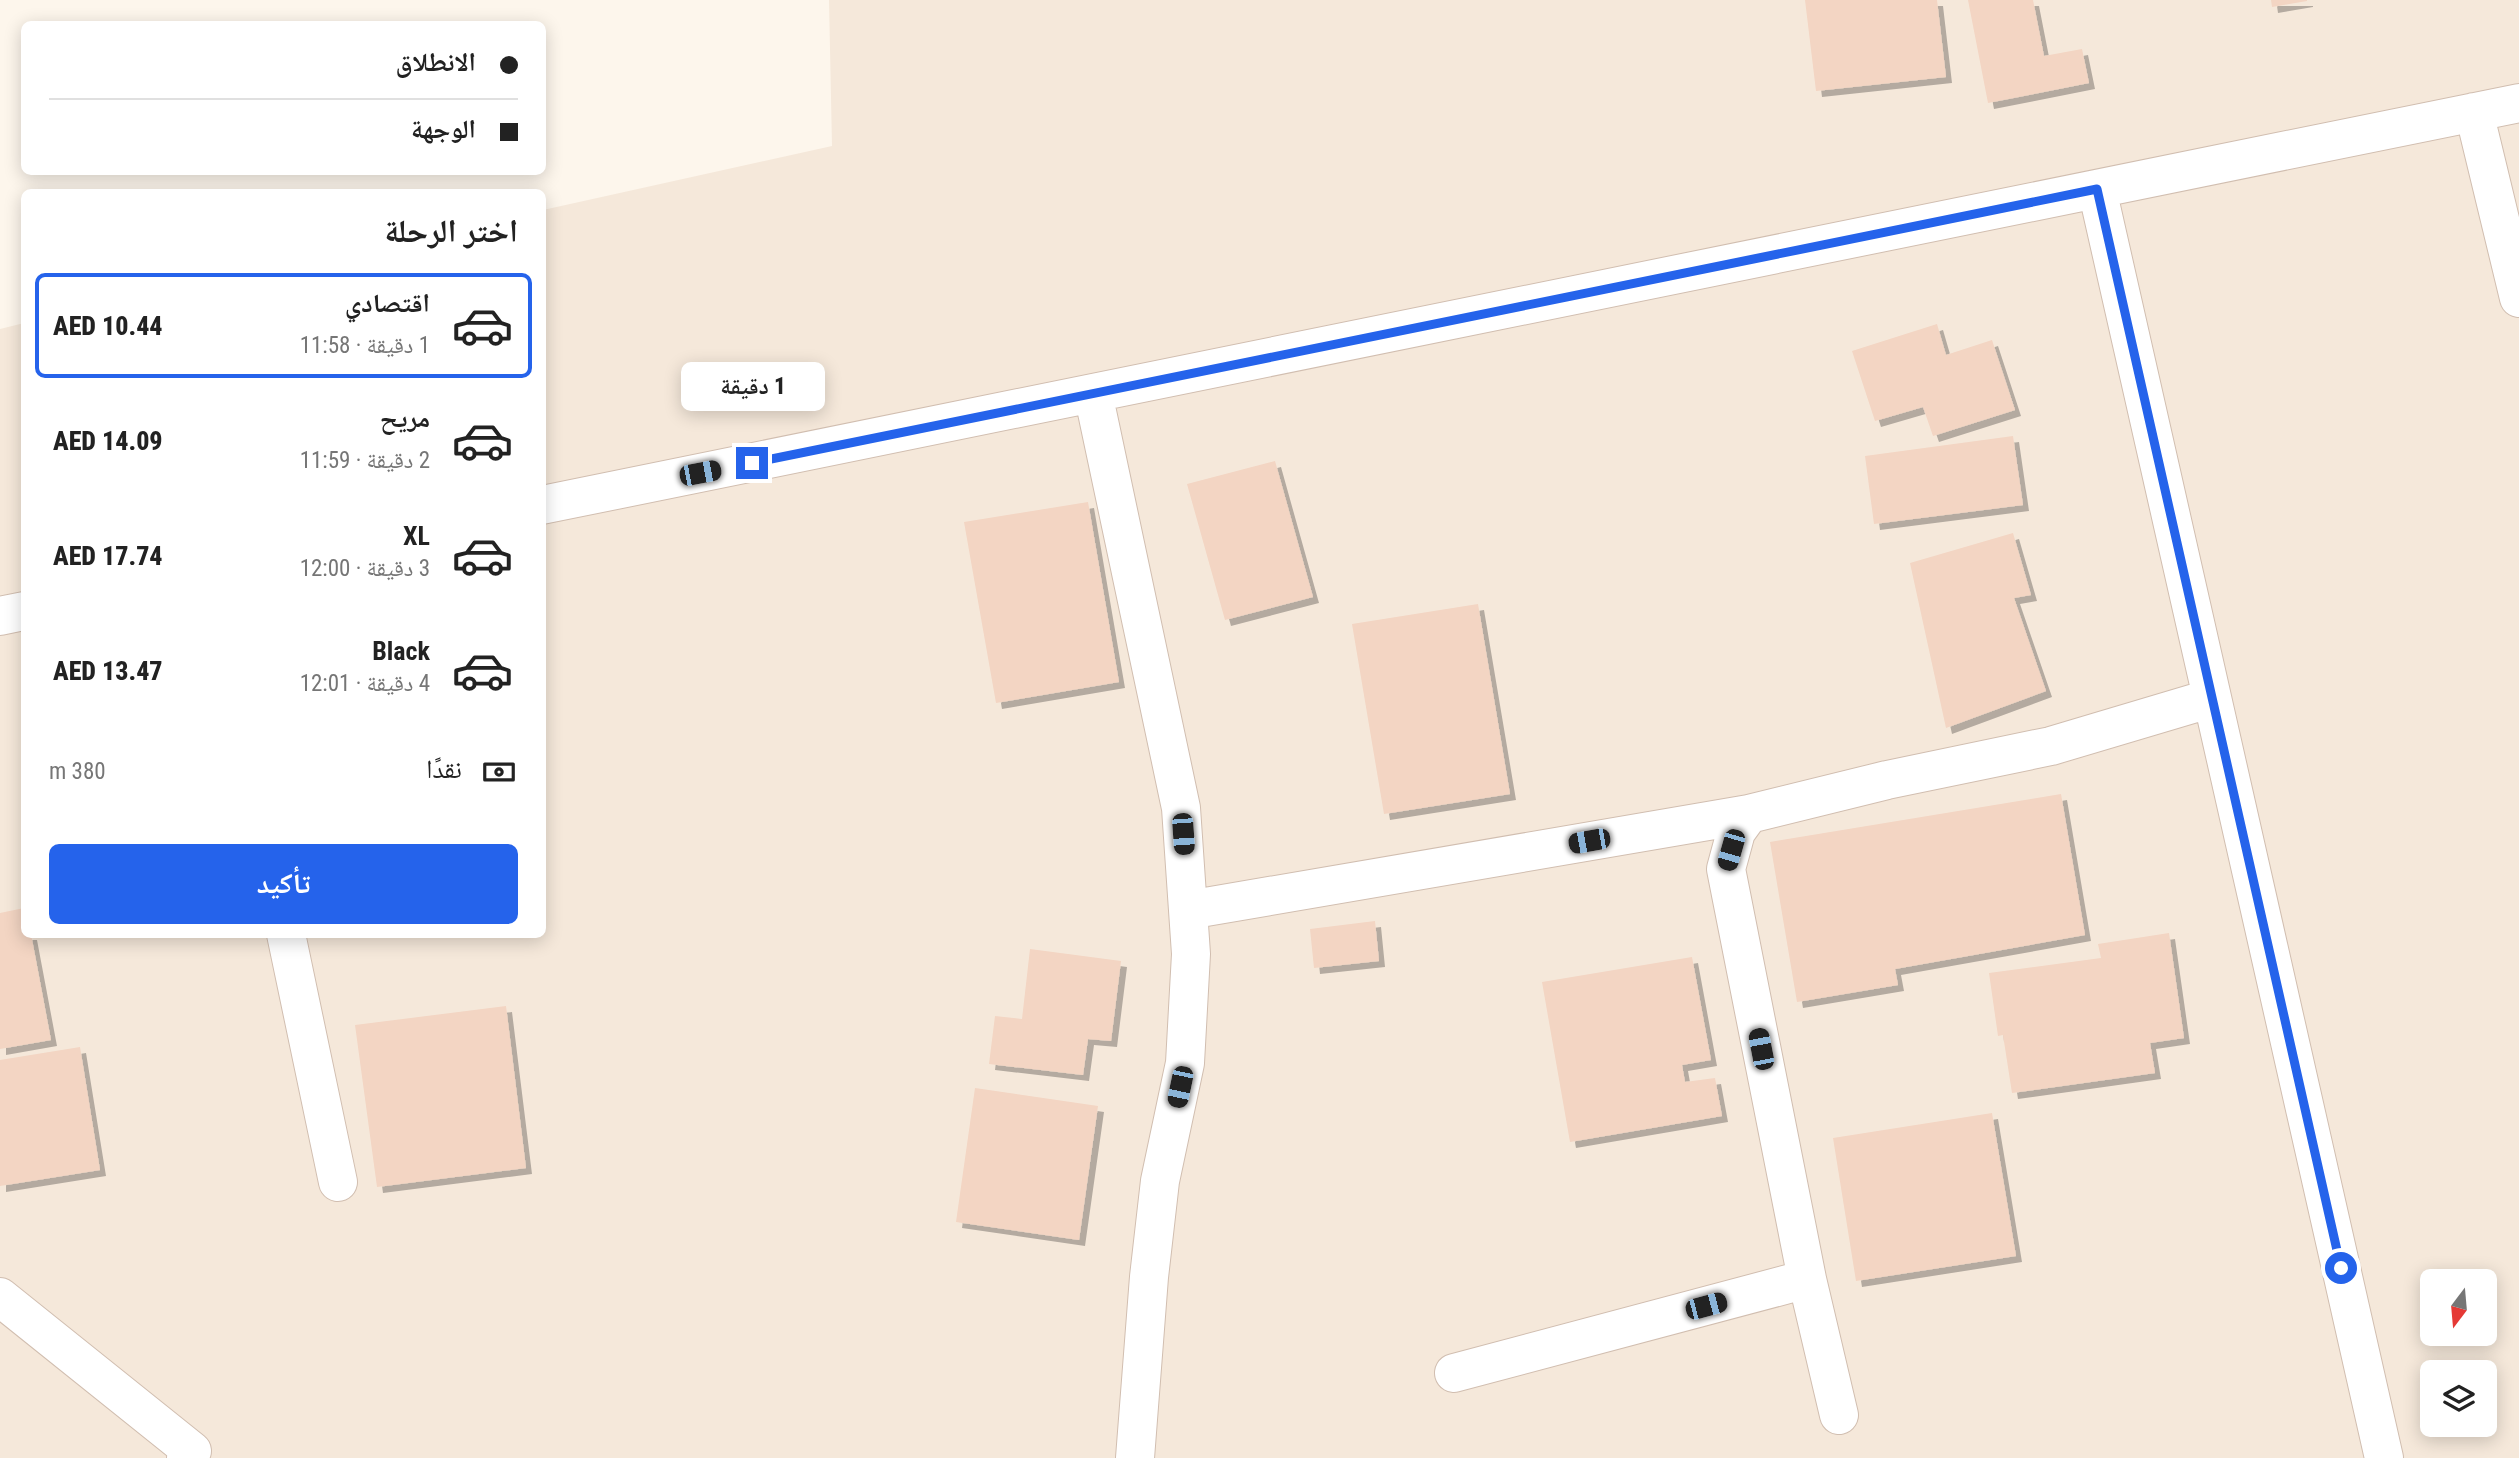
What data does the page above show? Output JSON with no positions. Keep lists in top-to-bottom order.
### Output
{
  "north": "bottom",
  "page": {
    "banner": ["الانطلاق", "الوجهة"],
    "heading": "اختر الرحلة",
    "list": [
      {
        "name": "اقتصادي",
        "note": "1 دقيقة · 11:58",
        "value": "AED 10.44"
      },
      {
        "name": "مريح",
        "note": "2 دقيقة · 11:59",
        "value": "AED 14.09"
      },
      {
        "name": "XL",
        "note": "3 دقيقة · 12:00",
        "value": "AED 17.74"
      },
      {
        "name": "Black",
        "note": "4 دقيقة · 12:01",
        "value": "AED 13.47"
      }
    ],
    "bubble": "1 دقيقة",
    "pay": ["نقدًا", "380 m"],
    "buttons": "تأكيد"
  }
}
